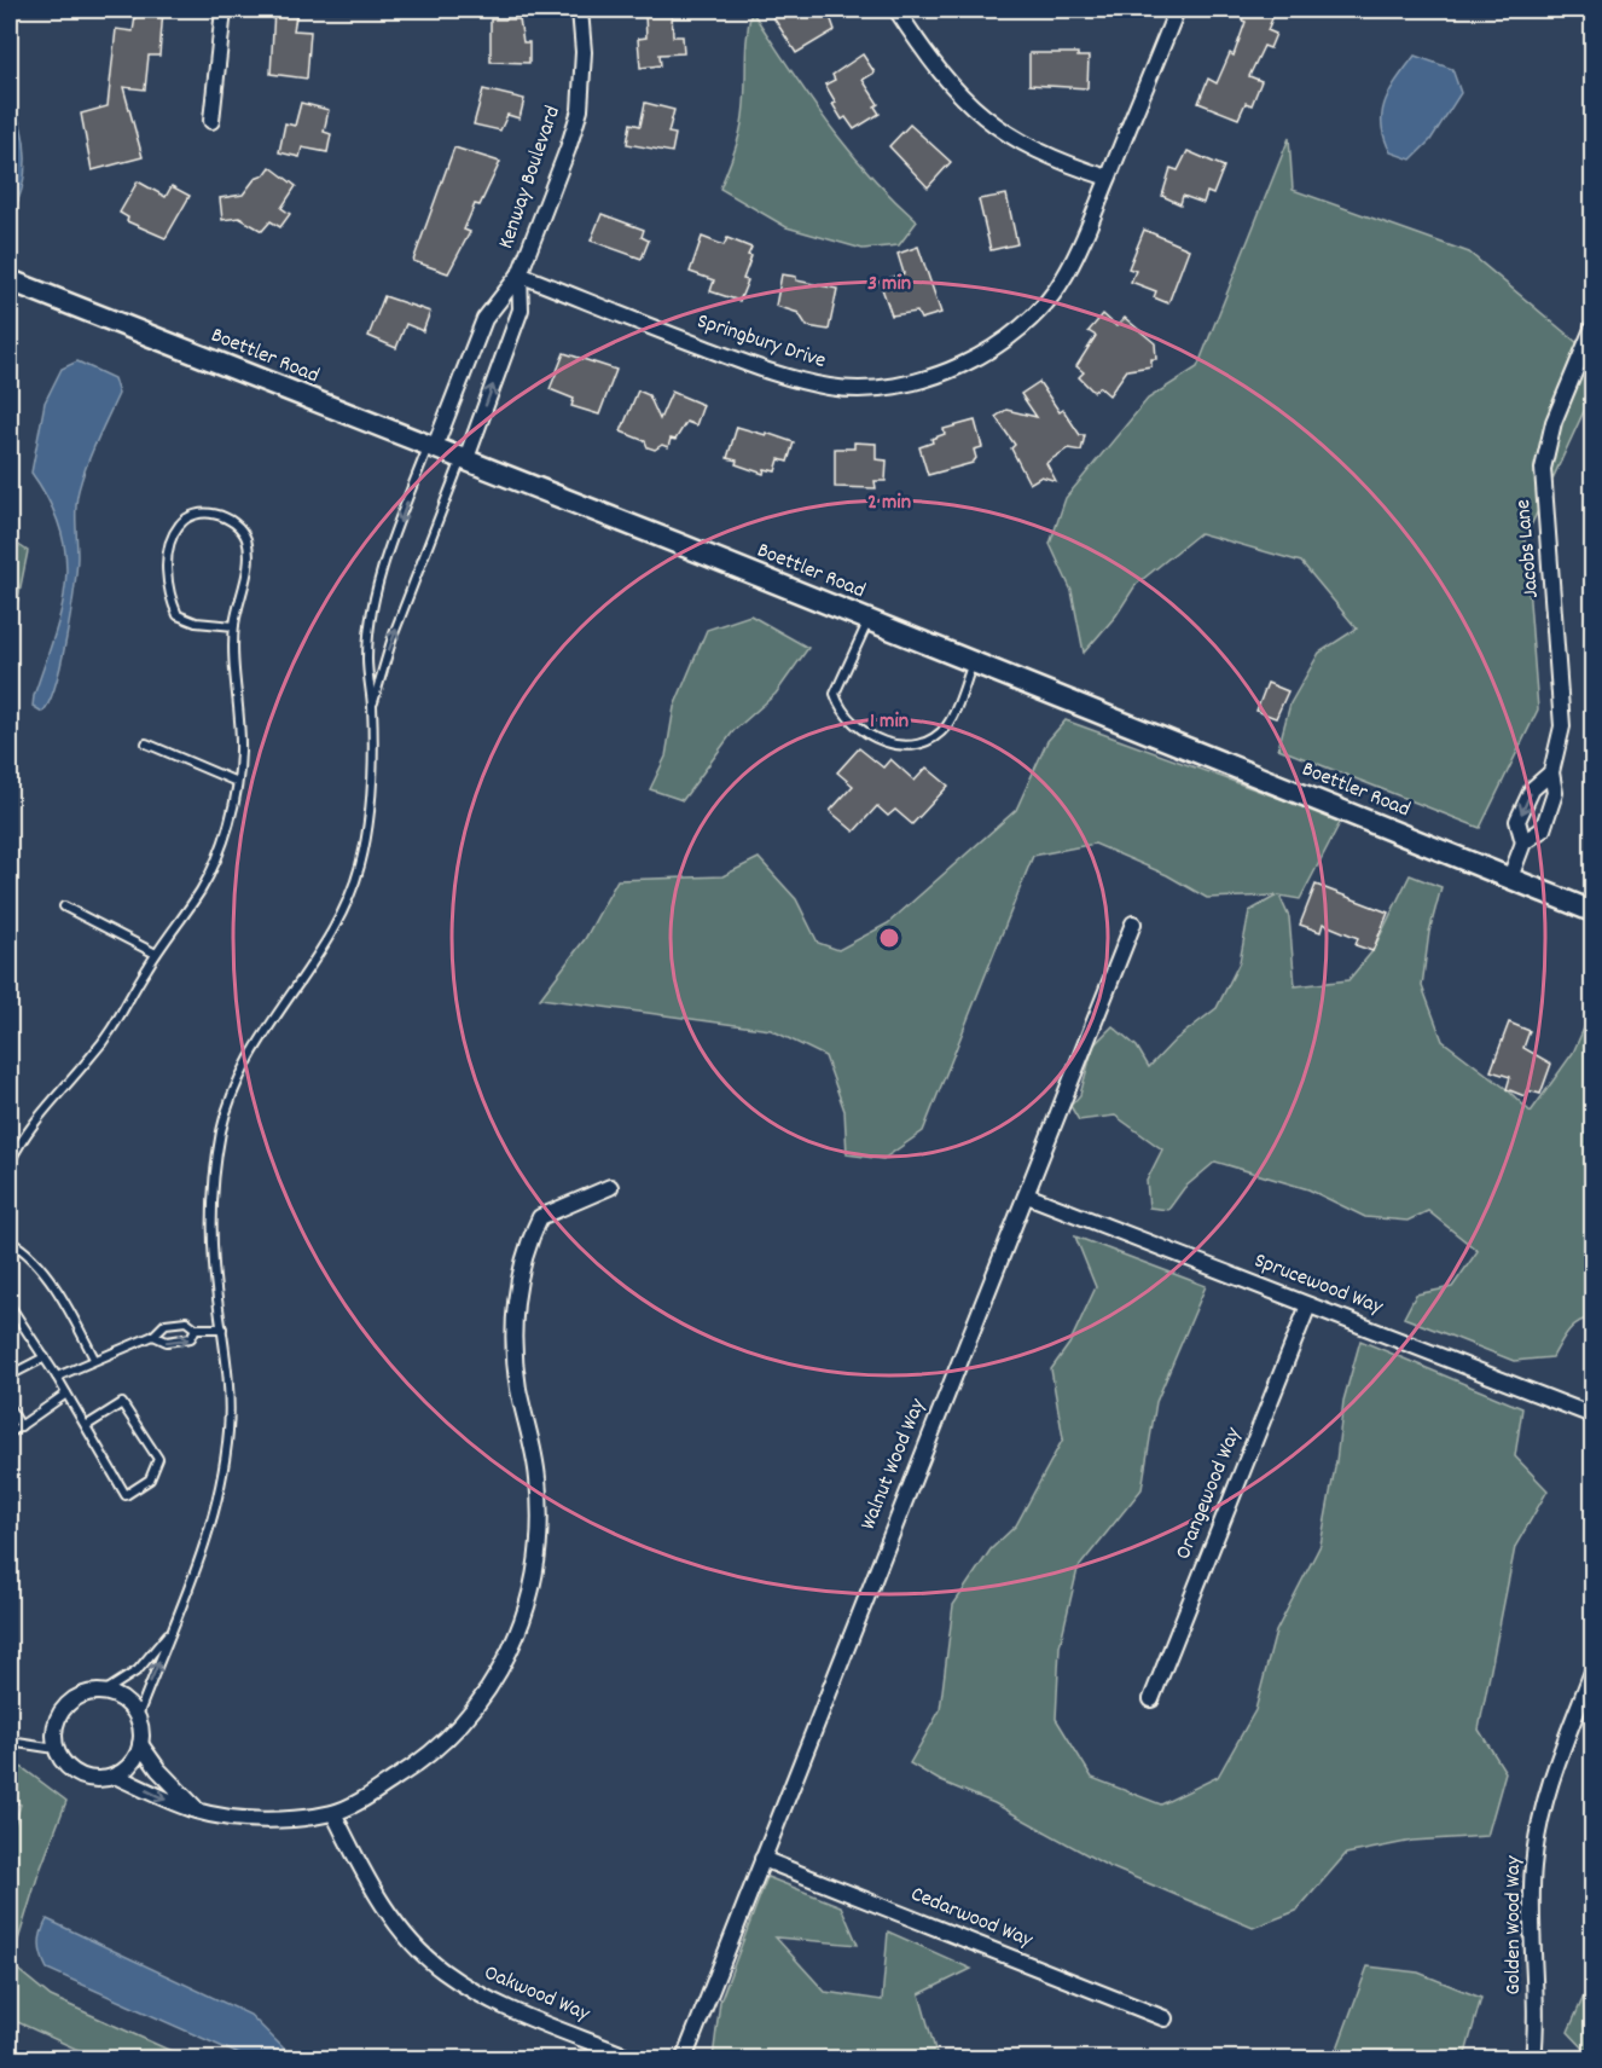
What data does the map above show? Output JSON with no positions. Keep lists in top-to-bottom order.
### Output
{
  "streets": {
    "street": [
      "Kenway Boulevard",
      "Springbury Drive",
      "Boettler Road",
      "Jacobs Lane",
      "Sprucewood Way",
      "Walnut Wood Way",
      "Orangewood Way",
      "Cedarwood Way",
      "Golden Wood Way",
      "Oakwood Way"
    ]
  },
  "crossings": [
    ["Kenway Boulevard", "Springbury Drive"],
    ["Kenway Boulevard", "Boettler Road"],
    ["Boettler Road", "Jacobs Lane"],
    ["Sprucewood Way", "Walnut Wood Way"],
    ["Sprucewood Way", "Orangewood Way"],
    ["Walnut Wood Way", "Cedarwood Way"]
  ],
  "rings": ["3 min", "2 min", "1 min"]
}
